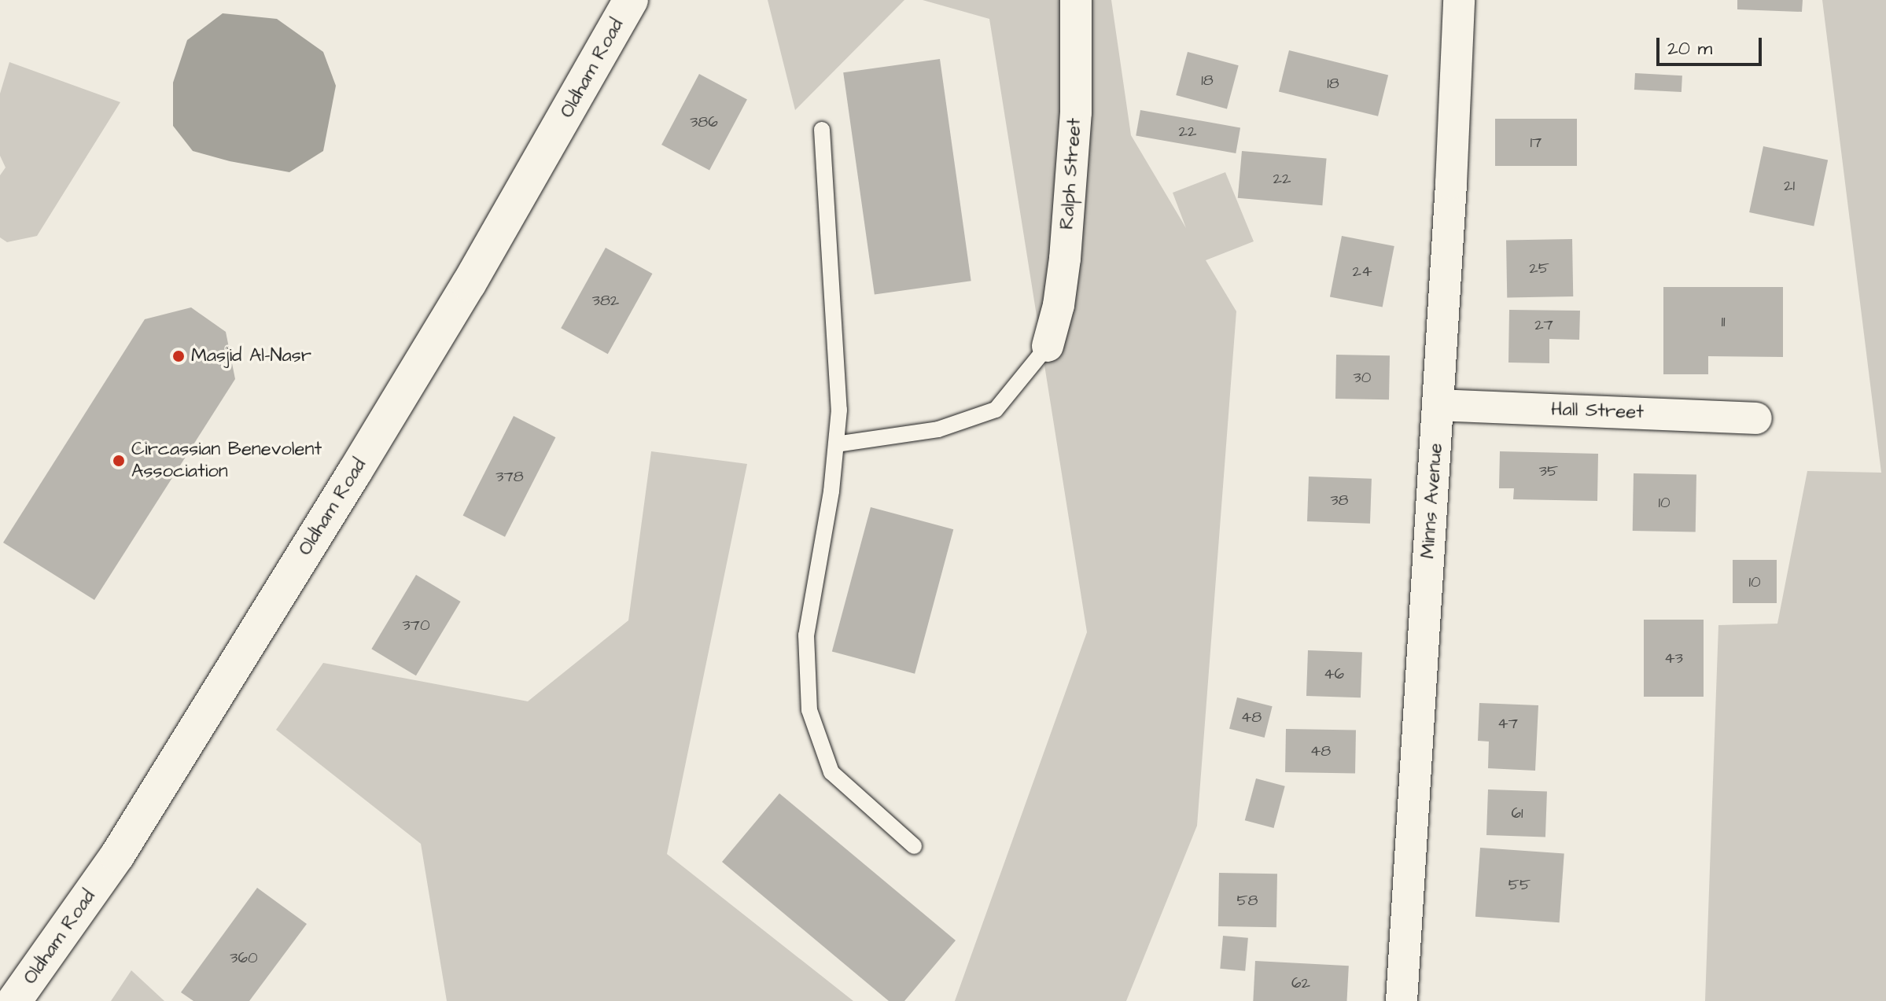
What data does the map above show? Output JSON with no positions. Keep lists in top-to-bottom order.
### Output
{
  "streets": {
    "street": [
      "Oldham Road",
      "Ralph Street",
      "Hall Street",
      "Minns Avenue"
    ]
  },
  "crossings": [
    ["Hall Street", "Minns Avenue"]
  ],
  "places": ["Masjid Al-Nasr", "Circassian Benevolent Association"],
  "house_numbers": [
    "18",
    "18",
    "386",
    "22",
    "17",
    "22",
    "21",
    "25",
    "24",
    "382",
    "11",
    "27",
    "30",
    "35",
    "378",
    "38",
    "10",
    "10",
    "370",
    "43",
    "46",
    "48",
    "47",
    "48",
    "61",
    "55",
    "58",
    "360",
    "62"
  ],
  "scale_bar": "20 m"
}
